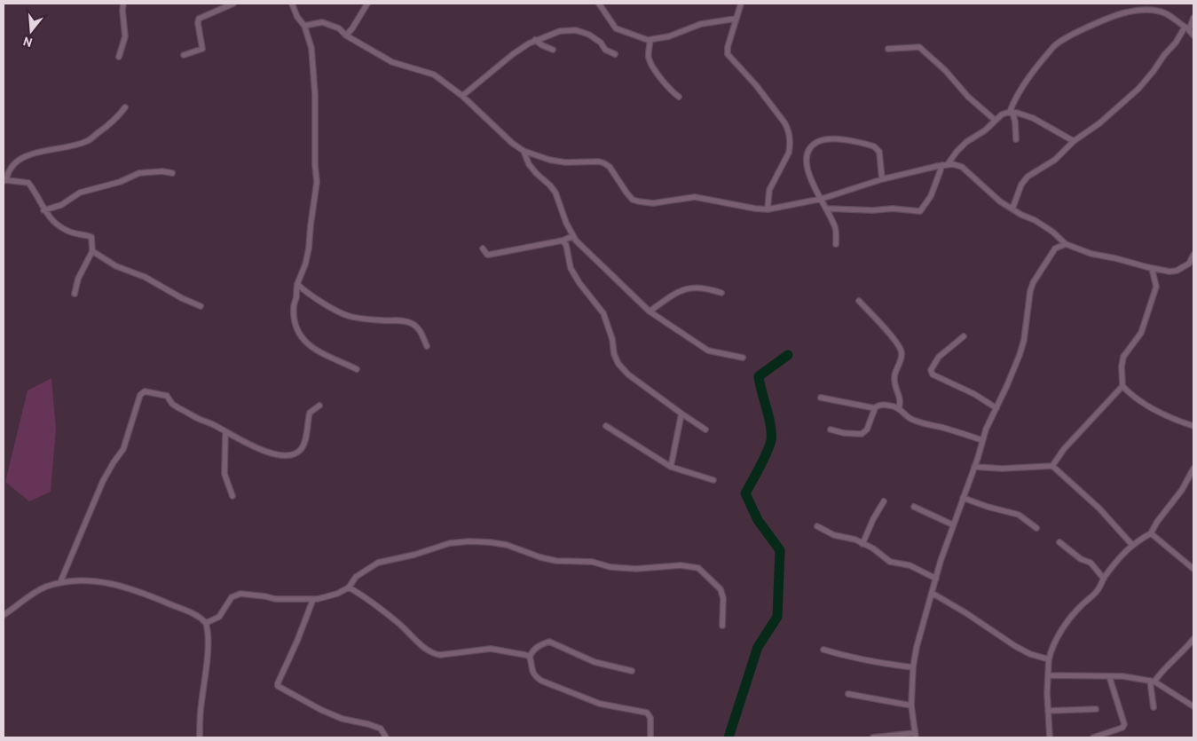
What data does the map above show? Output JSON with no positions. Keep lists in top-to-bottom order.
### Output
{
  "north": "bottom"
}
